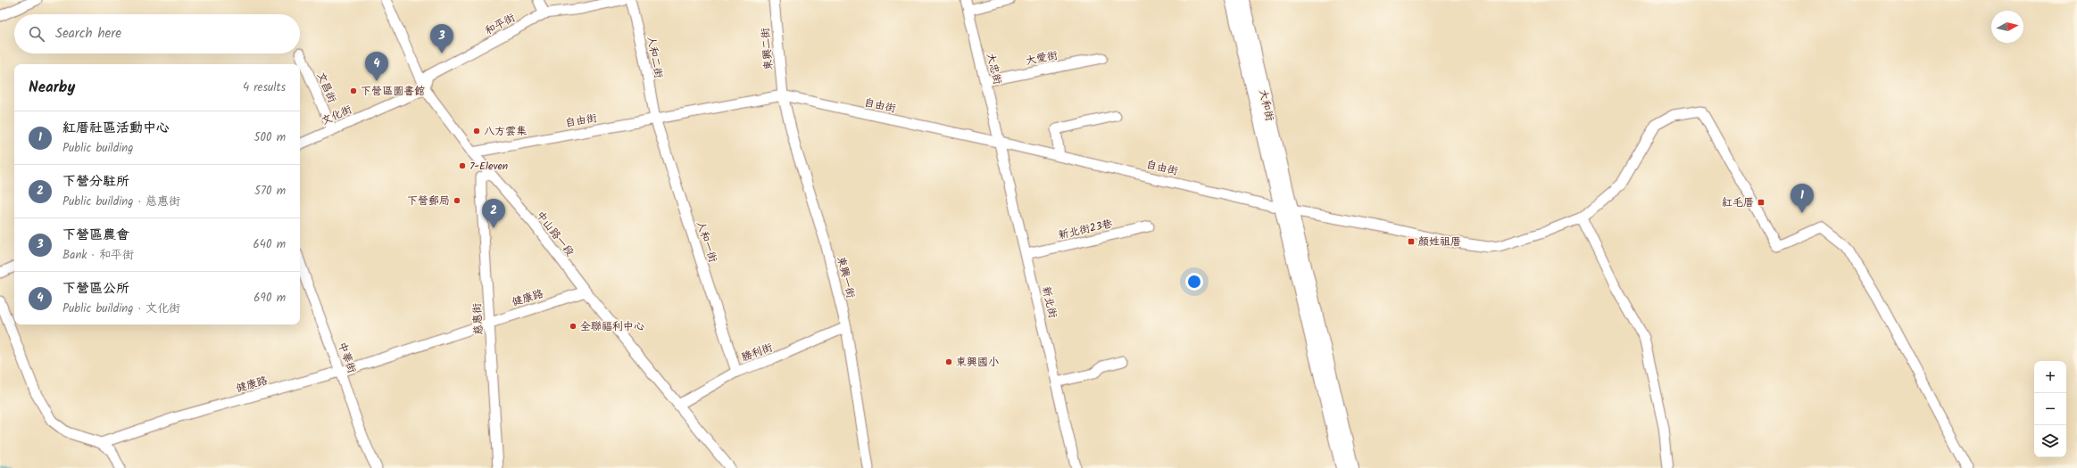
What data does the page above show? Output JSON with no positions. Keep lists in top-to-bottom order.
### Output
{
  "streets": {
    "main road": ["大和街"],
    "street": [
      "和平街",
      "東興二街",
      "人和二街",
      "大愛街",
      "大忠街",
      "文昌街",
      "自由街",
      "文化街",
      "新北街23巷",
      "中山路一段",
      "人和一街",
      "東興一街",
      "健康路",
      "新北街",
      "慈惠街",
      "勝利街",
      "中華街"
    ]
  },
  "crossings": [
    ["和平街", "文化街"],
    ["和平街", "中山路一段"],
    ["東興二街", "自由街"],
    ["東興二街", "東興一街"],
    ["人和二街", "自由街"],
    ["人和二街", "人和一街"],
    ["大愛街", "大忠街"],
    ["大忠街", "自由街"],
    ["大忠街", "新北街"],
    ["文昌街", "文化街"],
    ["自由街", "大和街"],
    ["自由街", "中山路一段"],
    ["自由街", "人和一街"],
    ["自由街", "東興一街"],
    ["自由街", "新北街"],
    ["文化街", "中山路一段"],
    ["新北街23巷", "新北街"],
    ["中山路一段", "健康路"],
    ["中山路一段", "慈惠街"],
    ["中山路一段", "勝利街"],
    ["人和一街", "勝利街"],
    ["東興一街", "勝利街"],
    ["健康路", "慈惠街"],
    ["健康路", "中華街"]
  ],
  "places": {
    "other": [
      "下營區圖書館",
      "八方雲集",
      "7-Eleven",
      "下營郵局",
      "全聯福利中心",
      "東興國小"
    ],
    "transit": ["紅毛厝", "顏姓祖厝"]
  },
  "north": "right",
  "page": {
    "search": "Search here",
    "pins": [
      "3",
      "4",
      "1",
      "2"
    ],
    "heading": ["Nearby", "4 results"],
    "list": [
      {
        "mark": "1",
        "name": "紅厝社區活動中心",
        "note": "Public building",
        "value": "500 m"
      },
      {
        "mark": "2",
        "name": "下營分駐所",
        "note": "Public building · 慈惠街",
        "value": "570 m"
      },
      {
        "mark": "3",
        "name": "下營區農會",
        "note": "Bank · 和平街",
        "value": "640 m"
      },
      {
        "mark": "4",
        "name": "下營區公所",
        "note": "Public building · 文化街",
        "value": "690 m"
      }
    ],
    "map_buttons": ["+", "−"]
  }
}
